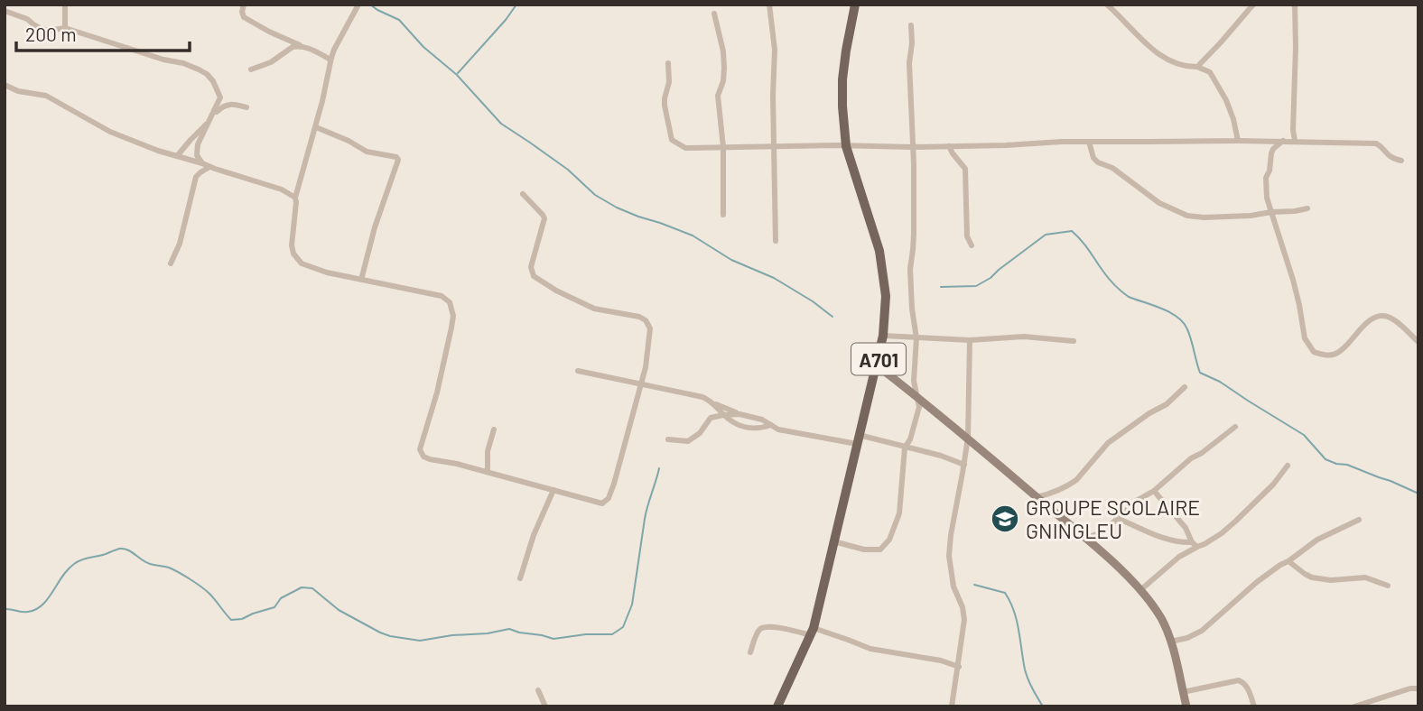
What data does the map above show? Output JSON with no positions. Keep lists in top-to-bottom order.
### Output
{
  "streets": {
    "main road": ["A701"]
  },
  "places": {
    "school or university": ["GROUPE SCOLAIRE GNINGLEU"]
  },
  "scale_bar": "200 m"
}
